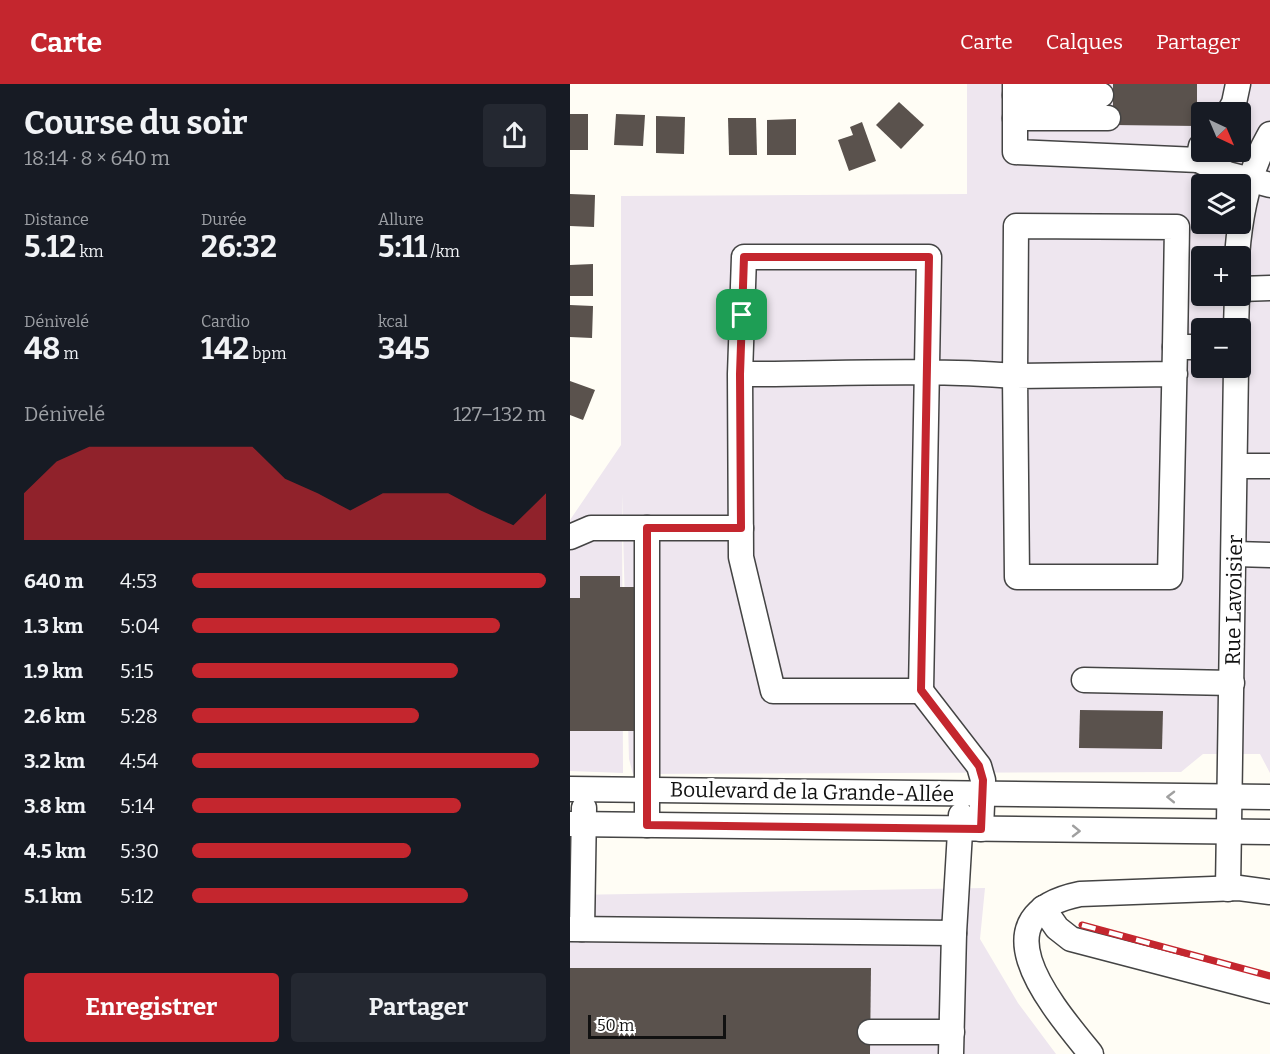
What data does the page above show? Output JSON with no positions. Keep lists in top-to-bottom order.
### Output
{
  "streets": {
    "street": ["Rue Lavoisier", "Boulevard de la Grande-Allée"]
  },
  "crossings": [
    ["Rue Lavoisier", "Boulevard de la Grande-Allée"]
  ],
  "scale_bar": "50 m",
  "north": "bottom right",
  "page": {
    "header": "Carte",
    "nav": ["Carte", "Calques", "Partager"],
    "heading": ["Course du soir", "18:14 · 8 × 640 m"],
    "map_buttons": ["+", "−"],
    "stats": [
      ["Distance", "5.12 km"],
      ["Durée", "26:32"],
      ["Allure", "5:11 /km"],
      ["Dénivelé", "48 m"],
      ["Cardio", "142 bpm"],
      ["kcal", "345"]
    ],
    "chart": ["Dénivelé", "127–132 m"],
    "list": [
      {
        "name": "640 m",
        "note": "4:53"
      },
      {
        "name": "1.3 km",
        "note": "5:04"
      },
      {
        "name": "1.9 km",
        "note": "5:15"
      },
      {
        "name": "2.6 km",
        "note": "5:28"
      },
      {
        "name": "3.2 km",
        "note": "4:54"
      },
      {
        "name": "3.8 km",
        "note": "5:14"
      },
      {
        "name": "4.5 km",
        "note": "5:30"
      },
      {
        "name": "5.1 km",
        "note": "5:12"
      }
    ],
    "buttons": ["Enregistrer", "Partager"],
    "scale": "50 m"
  }
}
